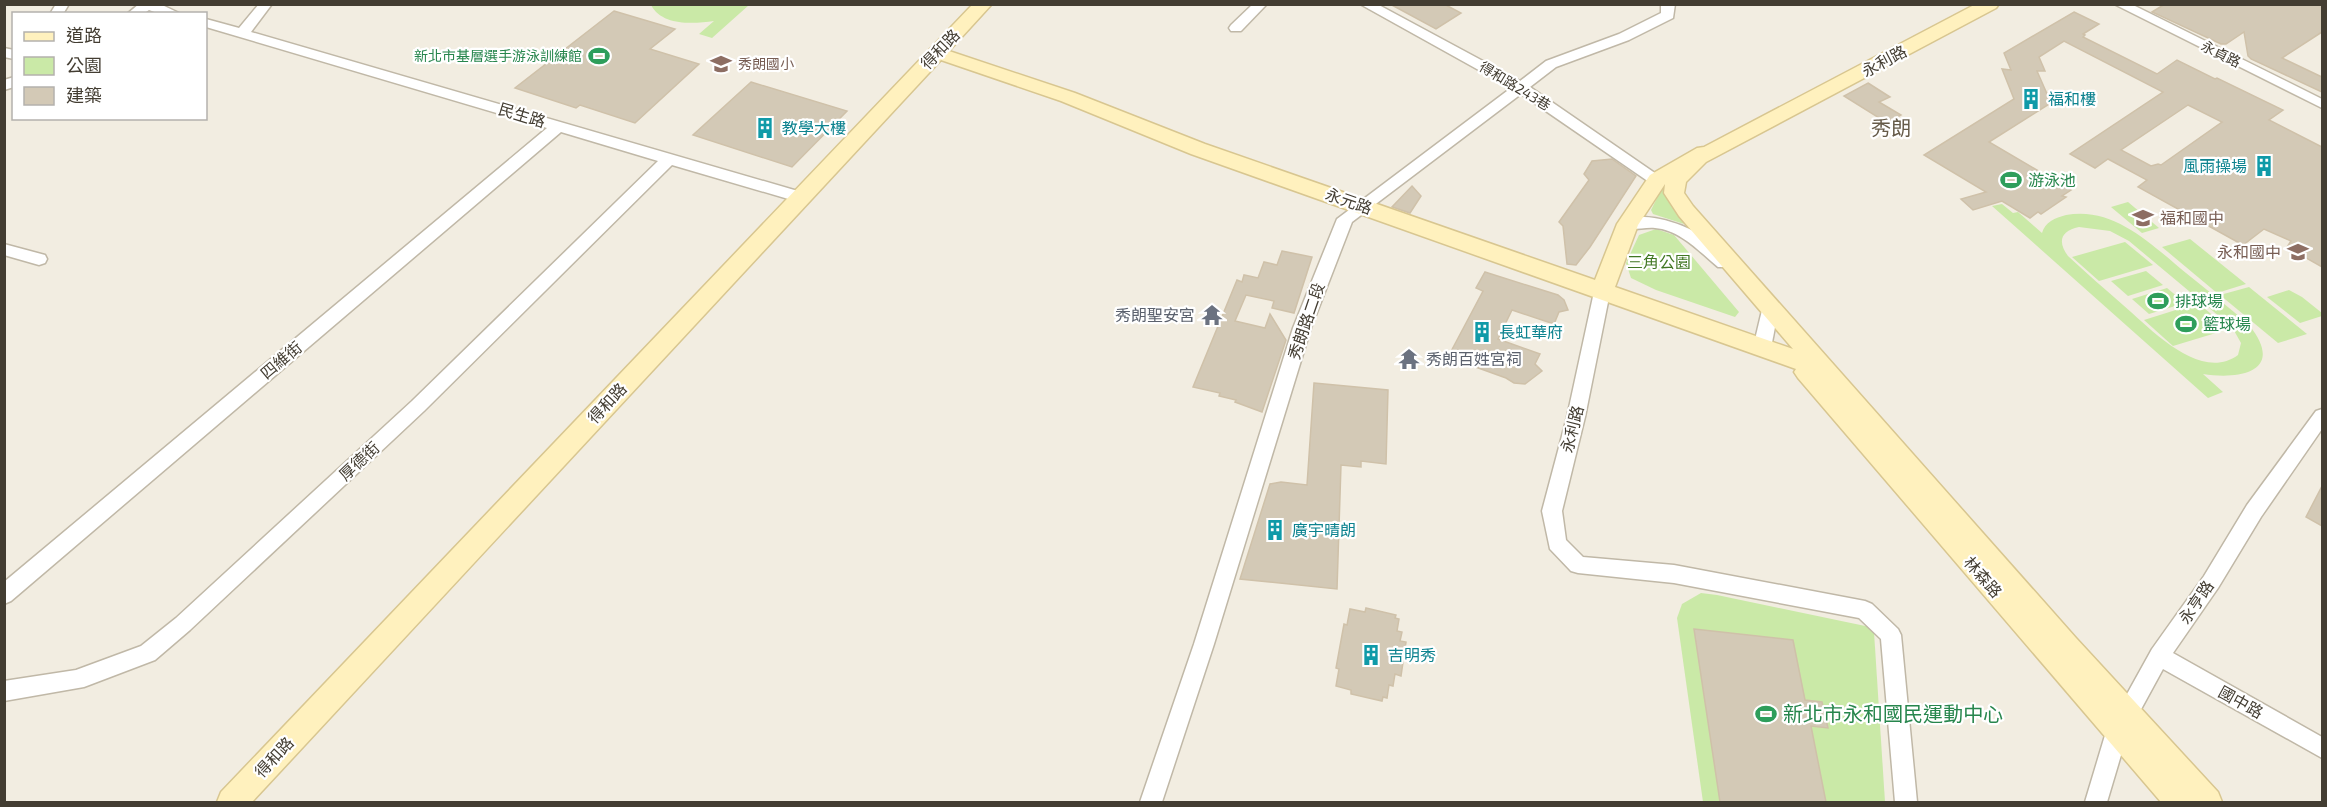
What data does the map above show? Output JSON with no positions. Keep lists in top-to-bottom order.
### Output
{
  "streets": {
    "street": [
      "得和路",
      "永貞路",
      "永利路",
      "得和路243巷",
      "民生路",
      "永元路",
      "秀朗路二段",
      "四維街",
      "厚德街",
      "林森路",
      "永亨路",
      "國中路"
    ]
  },
  "crossings": [
    ["得和路", "民生路"],
    ["得和路", "永元路"],
    ["永利路", "得和路243巷"],
    ["永利路", "永元路"],
    ["永利路", "林森路"],
    ["得和路243巷", "秀朗路二段"],
    ["民生路", "四維街"],
    ["民生路", "厚德街"],
    ["永元路", "秀朗路二段"],
    ["永元路", "林森路"],
    ["林森路", "永亨路"],
    ["永亨路", "國中路"]
  ],
  "districts": ["秀朗"],
  "parks": ["三角公園"],
  "places": {
    "sports": [
      "新北市基層選手游泳訓練館",
      "游泳池",
      "排球場",
      "籃球場",
      "新北市永和國民運動中心"
    ],
    "school or university": ["秀朗國小", "福和國中", "永和國中"],
    "building": [
      "福和樓",
      "教學大樓",
      "風雨操場",
      "長虹華府",
      "廣宇晴朗",
      "吉明秀"
    ],
    "temple": ["秀朗聖安宮", "秀朗百姓宮祠"]
  },
  "legend": ["道路", "公園", "建築"]
}
